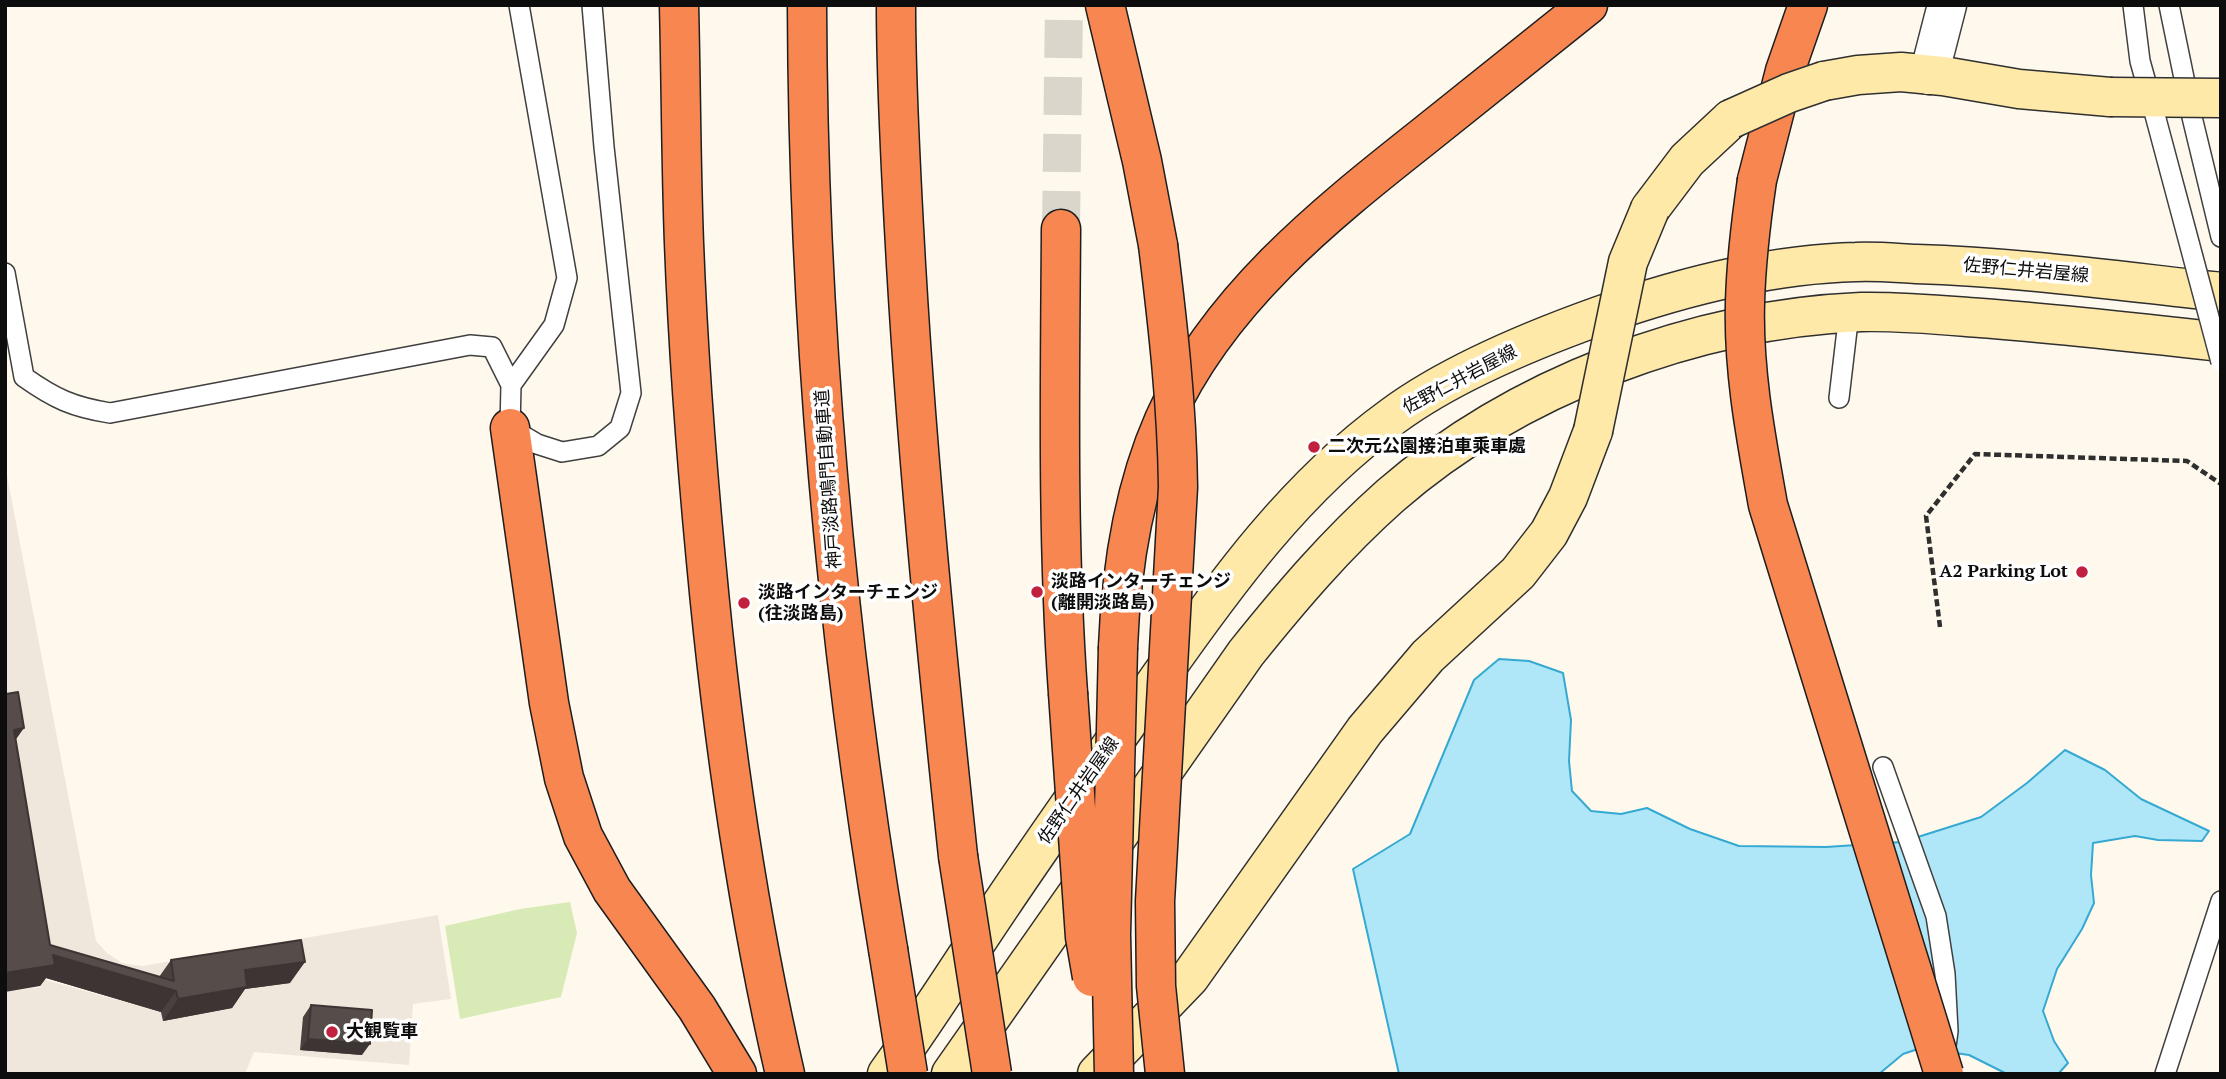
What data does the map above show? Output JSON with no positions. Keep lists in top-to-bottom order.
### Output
{
  "streets": {
    "highway": ["神戸淡路鳴門自動車道"],
    "main road": ["佐野仁井岩屋線"]
  },
  "places": [
    "二次元公園接泊車乘車處",
    "A2 Parking Lot",
    "淡路インターチェンジ (離開淡路島)",
    "淡路インターチェンジ (往淡路島)",
    "大観覧車"
  ]
}
